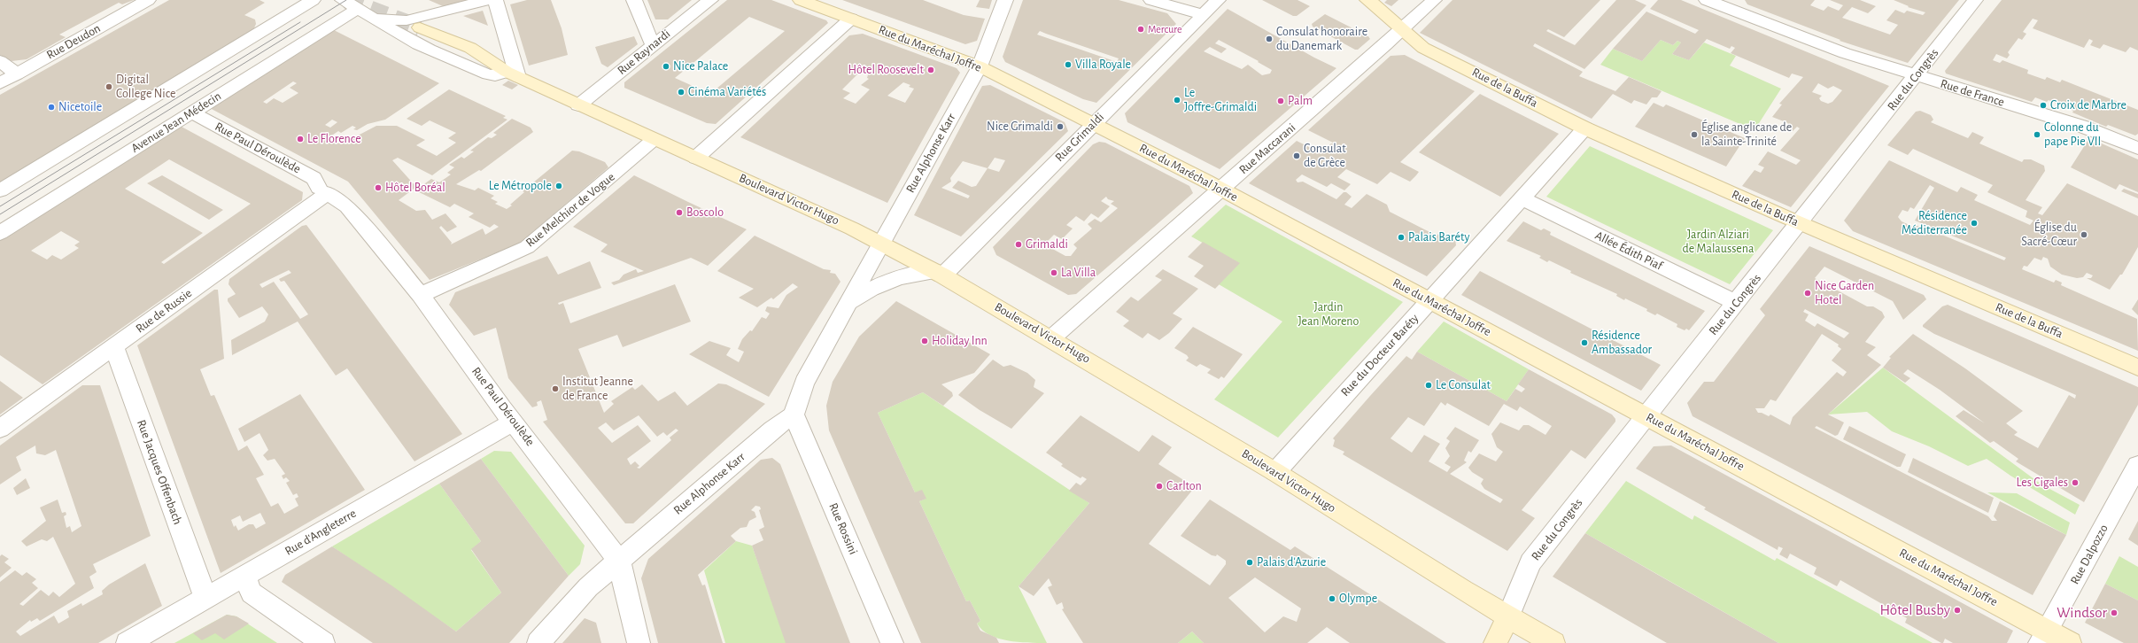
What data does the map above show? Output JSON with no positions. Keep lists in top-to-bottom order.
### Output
{
  "streets": {
    "main road": ["Rue du Maréchal Joffre", "Rue de la Buffa", "Boulevard Victor Hugo"],
    "street": [
      "Rue Deudon",
      "Rue Raynardi",
      "Rue du Congrès",
      "Rue de France",
      "Avenue Jean Médecin",
      "Rue Grimaldi",
      "Rue Paul Déroulède",
      "Rue Maccarani",
      "Rue Alphonse Karr",
      "Rue Melchior de Vogue",
      "Allée Édith Piaf",
      "Rue de Russie",
      "Rue du Docteur Baréty",
      "Rue Jacques Offenbach",
      "Rue Rossini",
      "Rue d'Angleterre",
      "Rue Dalpozzo"
    ]
  },
  "crossings": [
    ["Rue du Maréchal Joffre", "Rue du Congrès"],
    ["Rue du Maréchal Joffre", "Rue Grimaldi"],
    ["Rue du Maréchal Joffre", "Rue Maccarani"],
    ["Rue du Maréchal Joffre", "Rue Alphonse Karr"],
    ["Rue du Maréchal Joffre", "Rue du Docteur Baréty"],
    ["Rue du Maréchal Joffre", "Rue Dalpozzo"],
    ["Rue Raynardi", "Boulevard Victor Hugo"],
    ["Rue du Congrès", "Rue de la Buffa"],
    ["Rue du Congrès", "Rue de France"],
    ["Rue du Congrès", "Boulevard Victor Hugo"],
    ["Rue du Congrès", "Allée Édith Piaf"],
    ["Rue de la Buffa", "Rue Maccarani"],
    ["Rue de la Buffa", "Rue du Docteur Baréty"],
    ["Avenue Jean Médecin", "Rue Paul Déroulède"],
    ["Rue Grimaldi", "Rue Alphonse Karr"],
    ["Rue Grimaldi", "Boulevard Victor Hugo"],
    ["Rue Paul Déroulède", "Rue Alphonse Karr"],
    ["Rue Paul Déroulède", "Rue Melchior de Vogue"],
    ["Rue Paul Déroulède", "Rue de Russie"],
    ["Rue Paul Déroulède", "Rue d'Angleterre"],
    ["Rue Maccarani", "Boulevard Victor Hugo"],
    ["Rue Alphonse Karr", "Boulevard Victor Hugo"],
    ["Rue Alphonse Karr", "Rue Rossini"],
    ["Boulevard Victor Hugo", "Rue Melchior de Vogue"],
    ["Boulevard Victor Hugo", "Rue du Docteur Baréty"],
    ["Allée Édith Piaf", "Rue du Docteur Baréty"],
    ["Rue de Russie", "Rue Jacques Offenbach"],
    ["Rue Jacques Offenbach", "Rue d'Angleterre"]
  ],
  "parks": ["Jardin Alziari de Malaussena", "Jardin Jean Moreno"],
  "places": [
    "Mercure",
    "Consulat honoraire du Danemark",
    "Villa Royale",
    "Nice Palace",
    "Hôtel Roosevelt",
    "Digital College Nice",
    "Cinéma Variétés",
    "Le Joffre-Grimaldi",
    "Palm",
    "Croix de Marbre",
    "Nicetoile",
    "Nice Grimaldi",
    "Église anglicane de la Sainte-Trinité",
    "Colonne du pape Pie VII",
    "Le Florence",
    "Consulat de Grèce",
    "Le Métropole",
    "Hôtel Boréal",
    "Boscolo",
    "Résidence Méditerranée",
    "Église du Sacré-Cœur",
    "Palais Baréty",
    "Grimaldi",
    "La Villa",
    "Nice Garden Hotel",
    "Holiday Inn",
    "Résidence Ambassador",
    "Le Consulat",
    "Institut Jeanne de France",
    "Les Cigales",
    "Carlton",
    "Palais d'Azurie",
    "Olympe",
    "Hôtel Busby",
    "Windsor"
  ]
}
